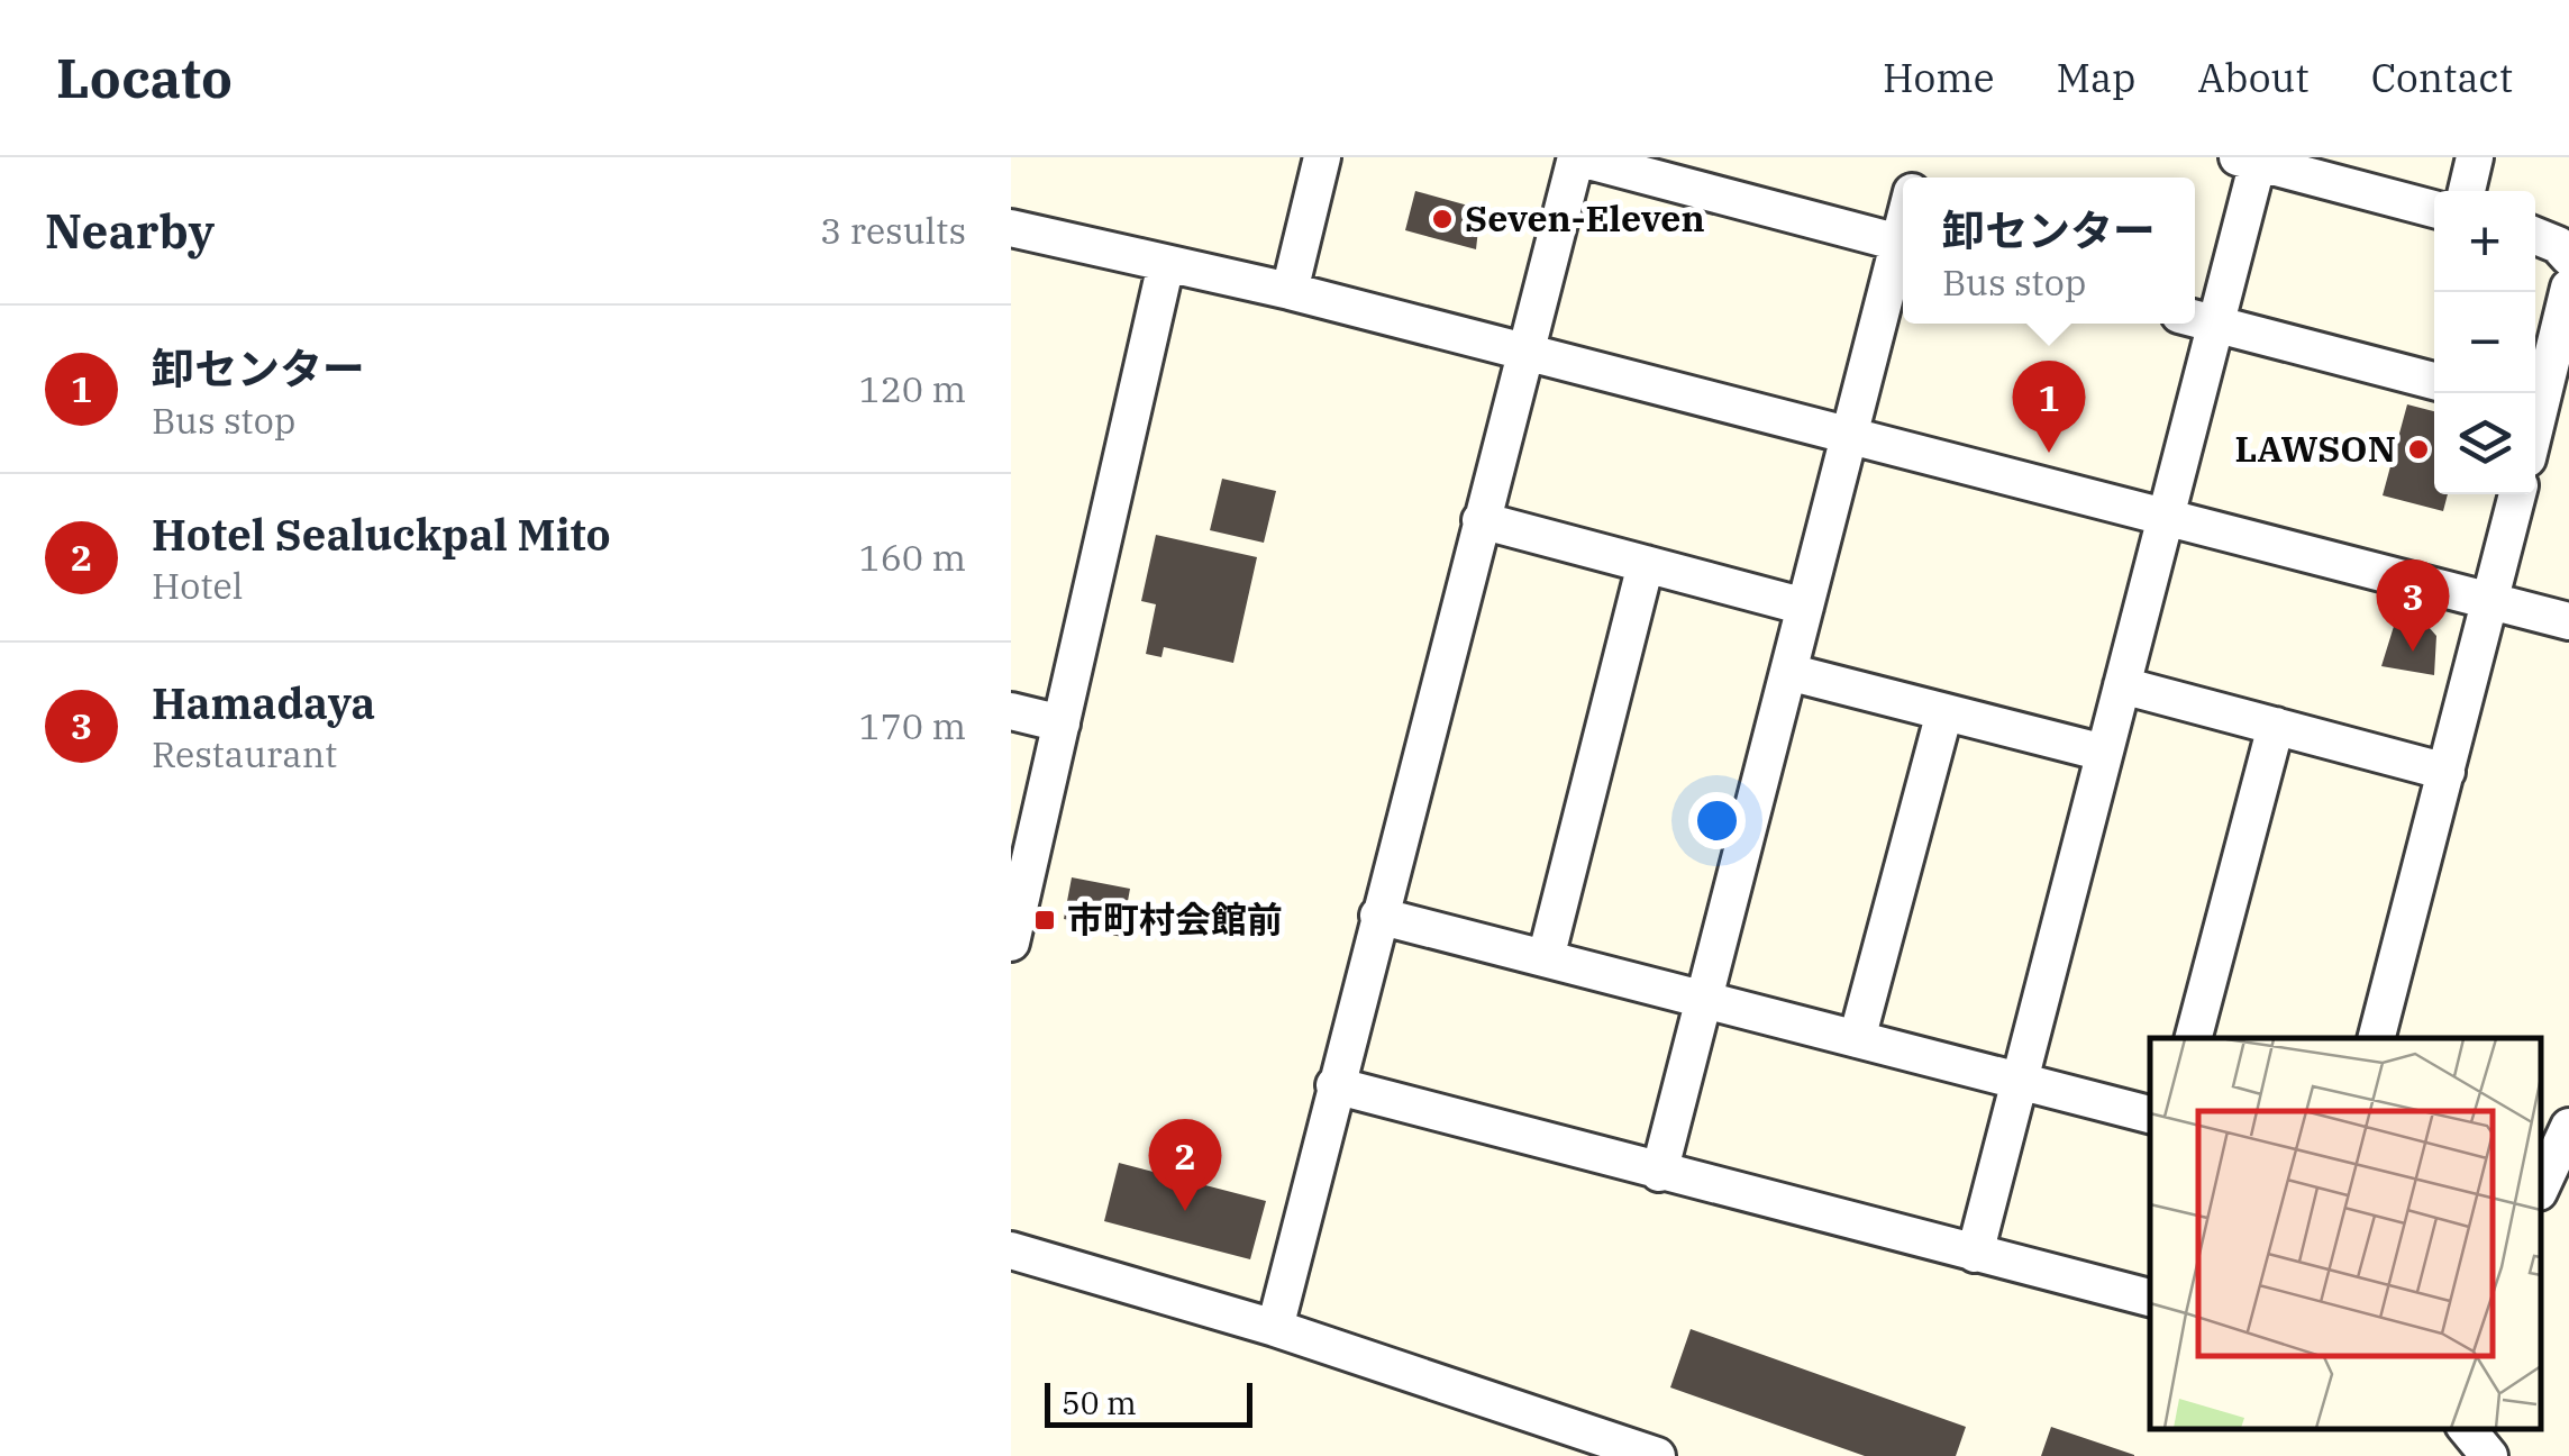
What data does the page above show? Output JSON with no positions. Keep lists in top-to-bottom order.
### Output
{
  "places": {
    "other": ["Seven-Eleven", "LAWSON"],
    "transit": ["市町村会館前"]
  },
  "scale_bar": "50 m",
  "page": {
    "header": "Locato",
    "nav": [
      "Home",
      "Map",
      "About",
      "Contact"
    ],
    "heading": ["Nearby", "3 results"],
    "popup": ["卸センター", "Bus stop"],
    "map_buttons": ["+", "−"],
    "list": [
      {
        "mark": "1",
        "name": "卸センター",
        "note": "Bus stop",
        "value": "120 m"
      },
      {
        "mark": "2",
        "name": "Hotel Sealuckpal Mito",
        "note": "Hotel",
        "value": "160 m"
      },
      {
        "mark": "3",
        "name": "Hamadaya",
        "note": "Restaurant",
        "value": "170 m"
      }
    ],
    "pins": ["1", "3", "2"],
    "scale": "50 m"
  }
}
